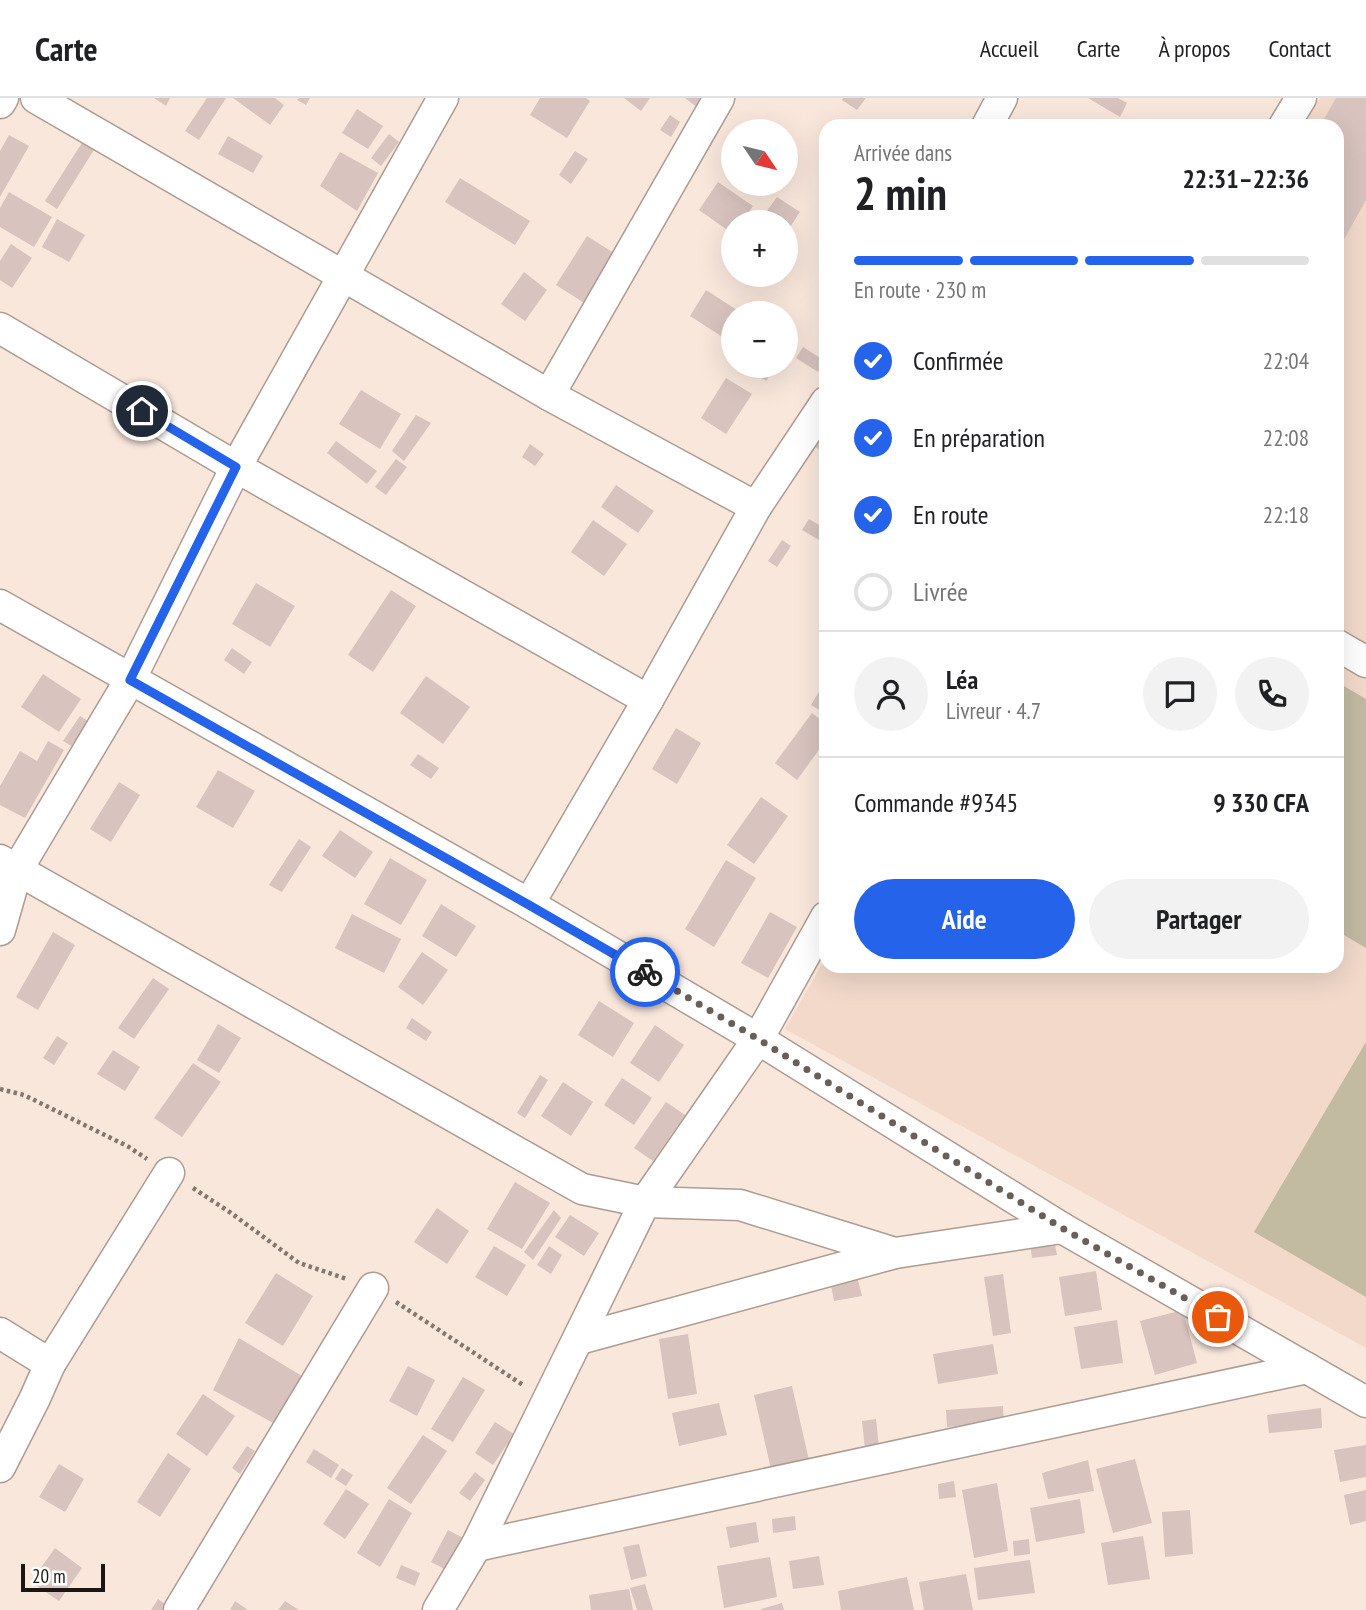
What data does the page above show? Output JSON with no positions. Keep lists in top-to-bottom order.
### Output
{
  "scale_bar": "20 m",
  "north": "bottom right",
  "page": {
    "header": "Carte",
    "nav": [
      "Accueil",
      "Carte",
      "À propos",
      "Contact"
    ],
    "map_buttons": ["+", "−"],
    "heading": ["2 min", "Arrivée dans", "22:31–22:36"],
    "panel": [
      "Léa",
      "Livreur · 4.7",
      "Commande #9345",
      "9 330 CFA"
    ],
    "bar": "En route · 230 m",
    "list": [
      ["Confirmée", "22:04"],
      ["En préparation", "22:08"],
      ["En route", "22:18"],
      "Livrée"
    ],
    "buttons": ["Aide", "Partager"],
    "scale": "20 m"
  }
}
